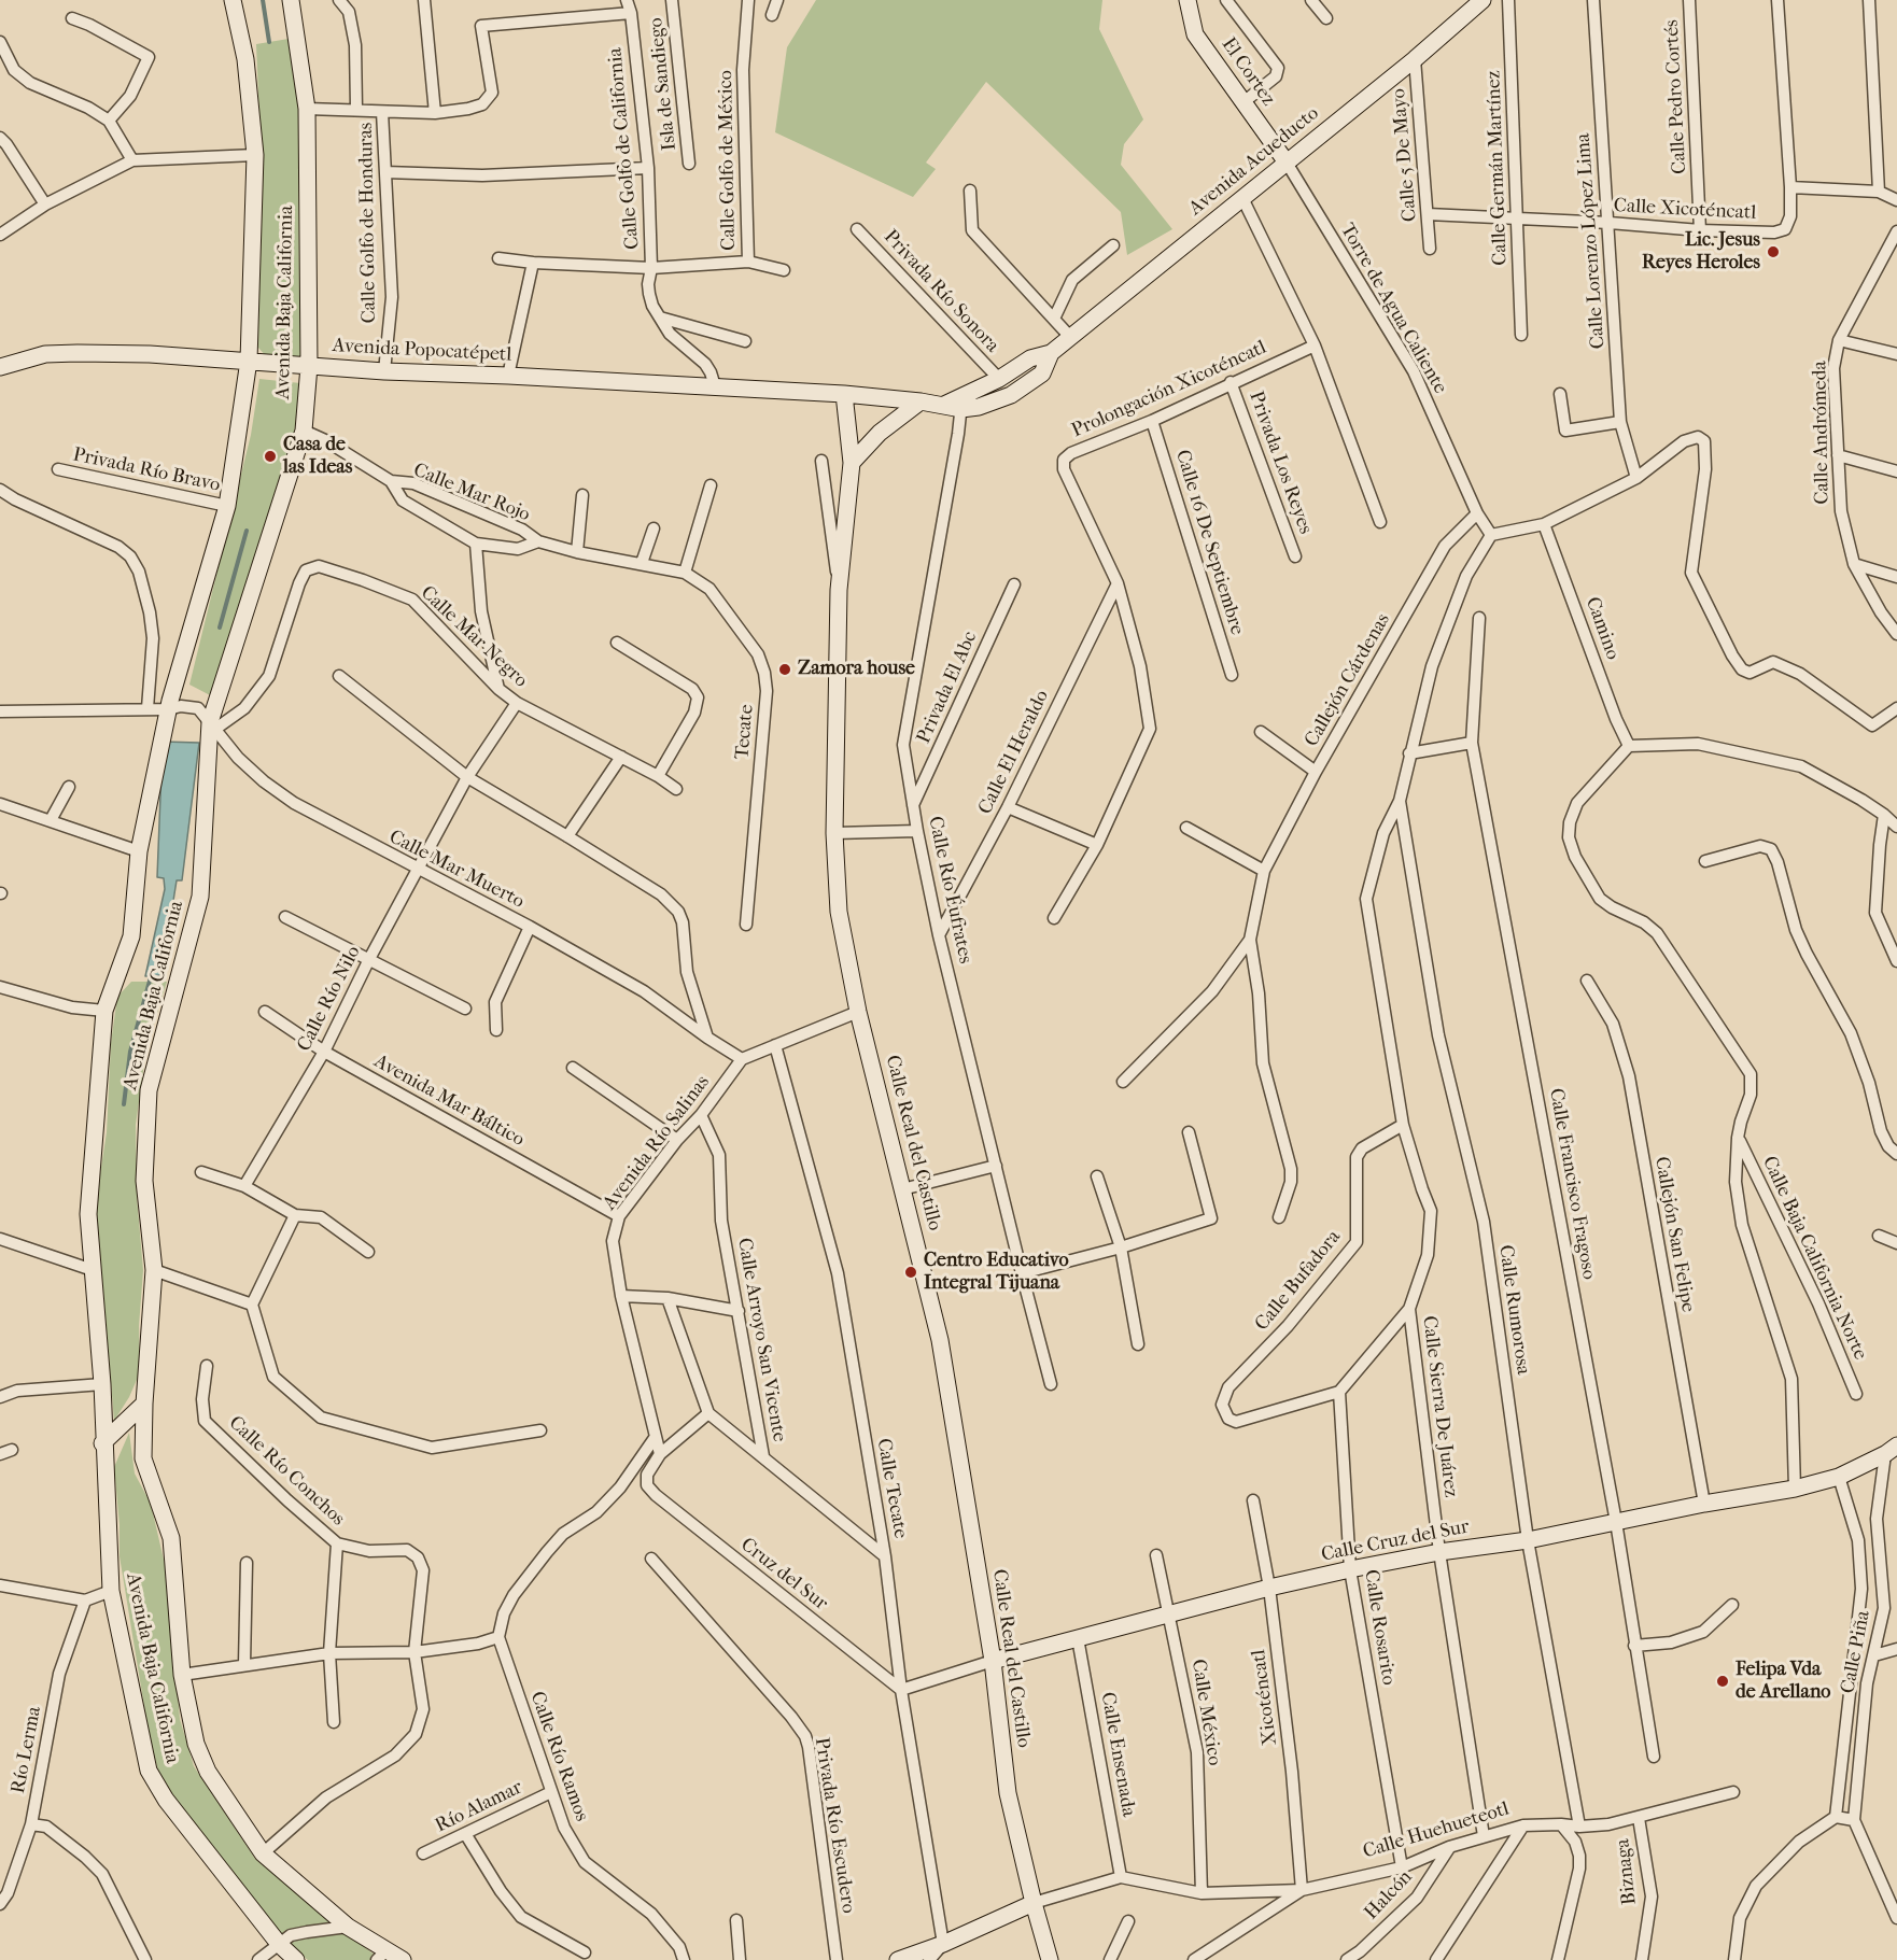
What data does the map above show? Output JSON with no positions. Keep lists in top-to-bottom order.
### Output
{
  "streets": {
    "street": [
      "El Cortez",
      "Isla de Sandiego",
      "Calle Pedro Cortés",
      "Calle Golfo de California",
      "Calle 5 De Mayo",
      "Calle Golfo de México",
      "Avenida Acueducto",
      "Calle Germán Martínez",
      "Calle Xicoténcatl",
      "Calle Golfo de Honduras",
      "Calle Lorenzo López Lima",
      "Privada Río Sonora",
      "Avenida Baja California",
      "Torre de Agua Caliente",
      "Avenida Popocatépetl",
      "Prolongación Xicoténcatl",
      "Calle Andrómeda",
      "Privada Los Reyes",
      "Privada Río Bravo",
      "Calle Mar Rojo",
      "Calle 16 De Septiembre",
      "Camino",
      "Calle Mar Negro",
      "Callejón Cárdenas",
      "Privada El Abc",
      "Tecate",
      "Calle El Heraldo",
      "Calle Mar Muerto",
      "Calle Río Éufrates",
      "Calle Río Nilo",
      "Avenida Mar Báltico",
      "Avenida Río Salinas",
      "Calle Real del Castillo",
      "Calle Francisco Fragoso",
      "Callejón San Felipe",
      "Calle Baja California Norte",
      "Calle Bufadora",
      "Calle Rumorosa",
      "Calle Arroyo San Vicente",
      "Calle Sierra De Juárez",
      "Calle Río Conchos",
      "Calle Tecate",
      "Calle Cruz del Sur",
      "Cruz del Sur",
      "Calle Rosarito",
      "Calle Piña",
      "Xicoténcatl",
      "Calle México",
      "Río Lerma",
      "Calle Ensenada",
      "Calle Río Ramos",
      "Río Alamar",
      "Privada Río Escudero",
      "Calle Huehueteotl",
      "Biznaga",
      "Halcón"
    ]
  },
  "crossings": [
    ["El Cortez", "Avenida Acueducto"],
    ["El Cortez", "Torre de Agua Caliente"],
    ["Calle Pedro Cortés", "Calle Xicoténcatl"],
    ["Calle Golfo de California", "Calle Golfo de México"],
    ["Calle Golfo de California", "Avenida Popocatépetl"],
    ["Calle 5 De Mayo", "Avenida Acueducto"],
    ["Calle 5 De Mayo", "Calle Xicoténcatl"],
    ["Avenida Acueducto", "Privada Río Sonora"],
    ["Avenida Acueducto", "Torre de Agua Caliente"],
    ["Avenida Acueducto", "Avenida Popocatépetl"],
    ["Avenida Acueducto", "Calle Río Éufrates"],
    ["Avenida Acueducto", "Calle Real del Castillo"],
    ["Calle Germán Martínez", "Calle Xicoténcatl"],
    ["Calle Xicoténcatl", "Calle Lorenzo López Lima"],
    ["Calle Golfo de Honduras", "Avenida Popocatépetl"],
    ["Avenida Baja California", "Avenida Popocatépetl"],
    ["Avenida Baja California", "Privada Río Bravo"],
    ["Avenida Baja California", "Calle Mar Rojo"],
    ["Avenida Baja California", "Calle Mar Negro"],
    ["Avenida Baja California", "Calle Mar Muerto"],
    ["Avenida Baja California", "Calle Río Conchos"],
    ["Torre de Agua Caliente", "Callejón Cárdenas"],
    ["Avenida Popocatépetl", "Calle Real del Castillo"],
    ["Prolongación Xicoténcatl", "Privada Los Reyes"],
    ["Prolongación Xicoténcatl", "Calle 16 De Septiembre"],
    ["Prolongación Xicoténcatl", "Calle El Heraldo"],
    ["Calle Mar Rojo", "Tecate"],
    ["Calle Mar Negro", "Calle Mar Muerto"],
    ["Calle Mar Negro", "Calle Río Nilo"],
    ["Privada El Abc", "Calle Río Éufrates"],
    ["Calle El Heraldo", "Calle Río Éufrates"],
    ["Calle Mar Muerto", "Calle Río Nilo"],
    ["Calle Mar Muerto", "Avenida Río Salinas"],
    ["Calle Río Nilo", "Avenida Mar Báltico"],
    ["Avenida Mar Báltico", "Avenida Río Salinas"],
    ["Avenida Río Salinas", "Calle Arroyo San Vicente"],
    ["Avenida Río Salinas", "Cruz del Sur"],
    ["Calle Real del Castillo", "Calle Cruz del Sur"],
    ["Calle Real del Castillo", "Calle Huehueteotl"],
    ["Calle Francisco Fragoso", "Calle Cruz del Sur"],
    ["Callejón San Felipe", "Calle Cruz del Sur"],
    ["Calle Bufadora", "Calle Sierra De Juárez"],
    ["Calle Bufadora", "Calle Rosarito"],
    ["Calle Rumorosa", "Calle Sierra De Juárez"],
    ["Calle Rumorosa", "Calle Cruz del Sur"],
    ["Calle Rumorosa", "Calle Huehueteotl"],
    ["Calle Arroyo San Vicente", "Calle Tecate"],
    ["Calle Sierra De Juárez", "Calle Cruz del Sur"],
    ["Calle Sierra De Juárez", "Calle Huehueteotl"],
    ["Calle Tecate", "Calle Cruz del Sur"],
    ["Calle Tecate", "Cruz del Sur"],
    ["Calle Tecate", "Calle Huehueteotl"],
    ["Calle Cruz del Sur", "Cruz del Sur"],
    ["Calle Cruz del Sur", "Calle Rosarito"],
    ["Calle Cruz del Sur", "Calle Piña"],
    ["Calle Cruz del Sur", "Xicoténcatl"],
    ["Calle Cruz del Sur", "Calle México"],
    ["Calle Cruz del Sur", "Calle Ensenada"],
    ["Calle Rosarito", "Calle Huehueteotl"],
    ["Xicoténcatl", "Calle Huehueteotl"],
    ["Calle México", "Calle Huehueteotl"],
    ["Calle Ensenada", "Calle Huehueteotl"],
    ["Calle Río Ramos", "Río Alamar"],
    ["Calle Huehueteotl", "Biznaga"],
    ["Calle Huehueteotl", "Halcón"]
  ],
  "places": [
    "Lic. Jesus Reyes Heroles",
    "Casa de las Ideas",
    "Zamora house",
    "Centro Educativo Integral Tijuana",
    "Felipa Vda de Arellano"
  ]
}
